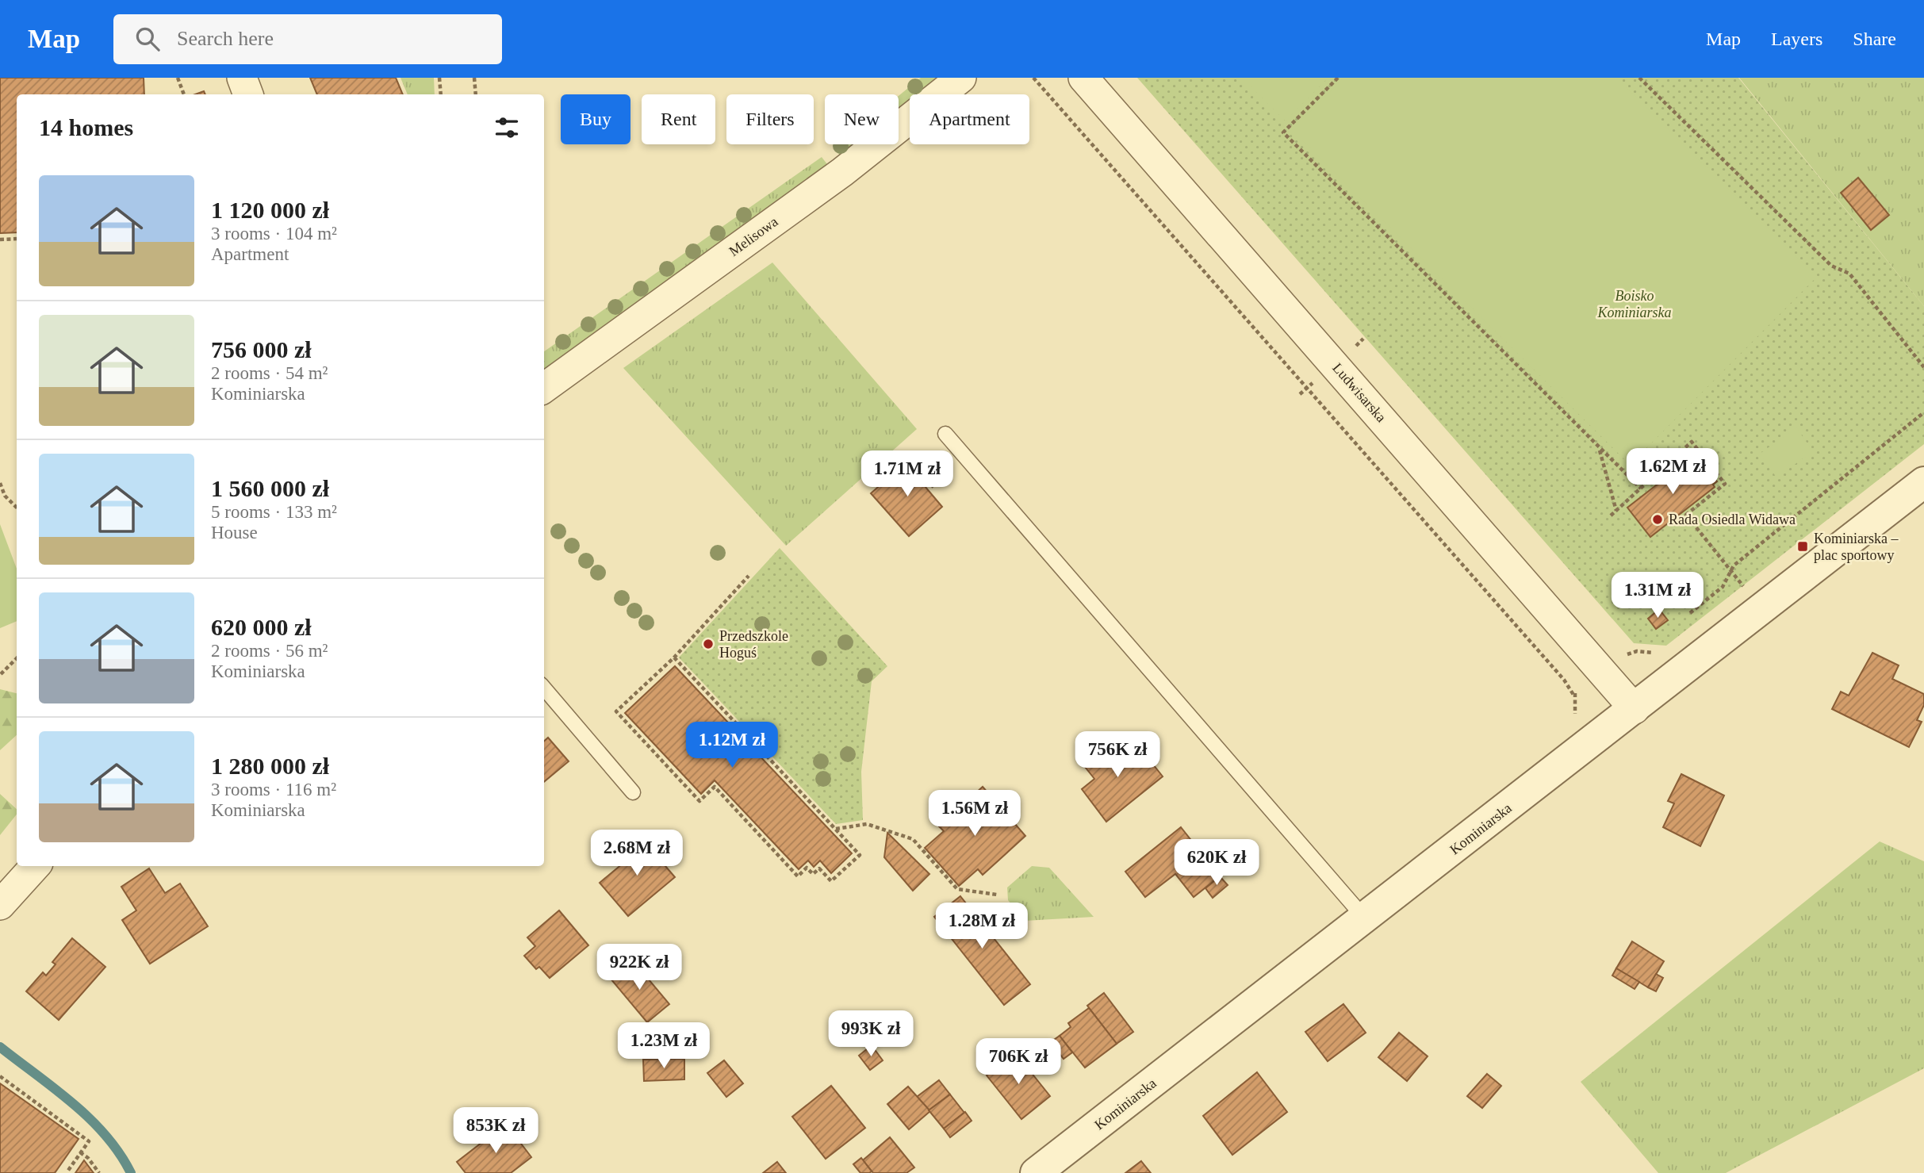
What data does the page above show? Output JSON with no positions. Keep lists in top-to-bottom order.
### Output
{
  "streets": {
    "street": ["Melisowa", "Ludwisarska", "Kominiarska"]
  },
  "crossings": [
    ["Ludwisarska", "Kominiarska"]
  ],
  "parks": ["Boisko Kominiarska"],
  "places": {
    "other": ["Rada Osiedla Widawa", "Przedszkole Hoguś"],
    "transit": ["Kominiarska – plac sportowy"]
  },
  "page": {
    "header": "Map",
    "search": "Search here",
    "nav": ["Map", "Layers", "Share"],
    "chip": [
      "Buy",
      "Rent",
      "Filters",
      "New",
      "Apartment"
    ],
    "heading": "14 homes",
    "list": [
      {
        "name": "1 120 000 zł",
        "note": "3 rooms · 104 m² · Apartment"
      },
      {
        "name": "756 000 zł",
        "note": "2 rooms · 54 m² · Kominiarska"
      },
      {
        "name": "1 560 000 zł",
        "note": "5 rooms · 133 m² · House"
      },
      {
        "name": "620 000 zł",
        "note": "2 rooms · 56 m² · Kominiarska"
      },
      {
        "name": "1 280 000 zł",
        "note": "3 rooms · 116 m² · Kominiarska"
      }
    ],
    "price": [
      "1.62M zł",
      "1.71M zł",
      "1.31M zł",
      "1.12M zł",
      "756K zł",
      "1.56M zł",
      "2.68M zł",
      "620K zł",
      "1.28M zł",
      "922K zł",
      "993K zł",
      "1.23M zł",
      "706K zł",
      "853K zł"
    ]
  }
}
